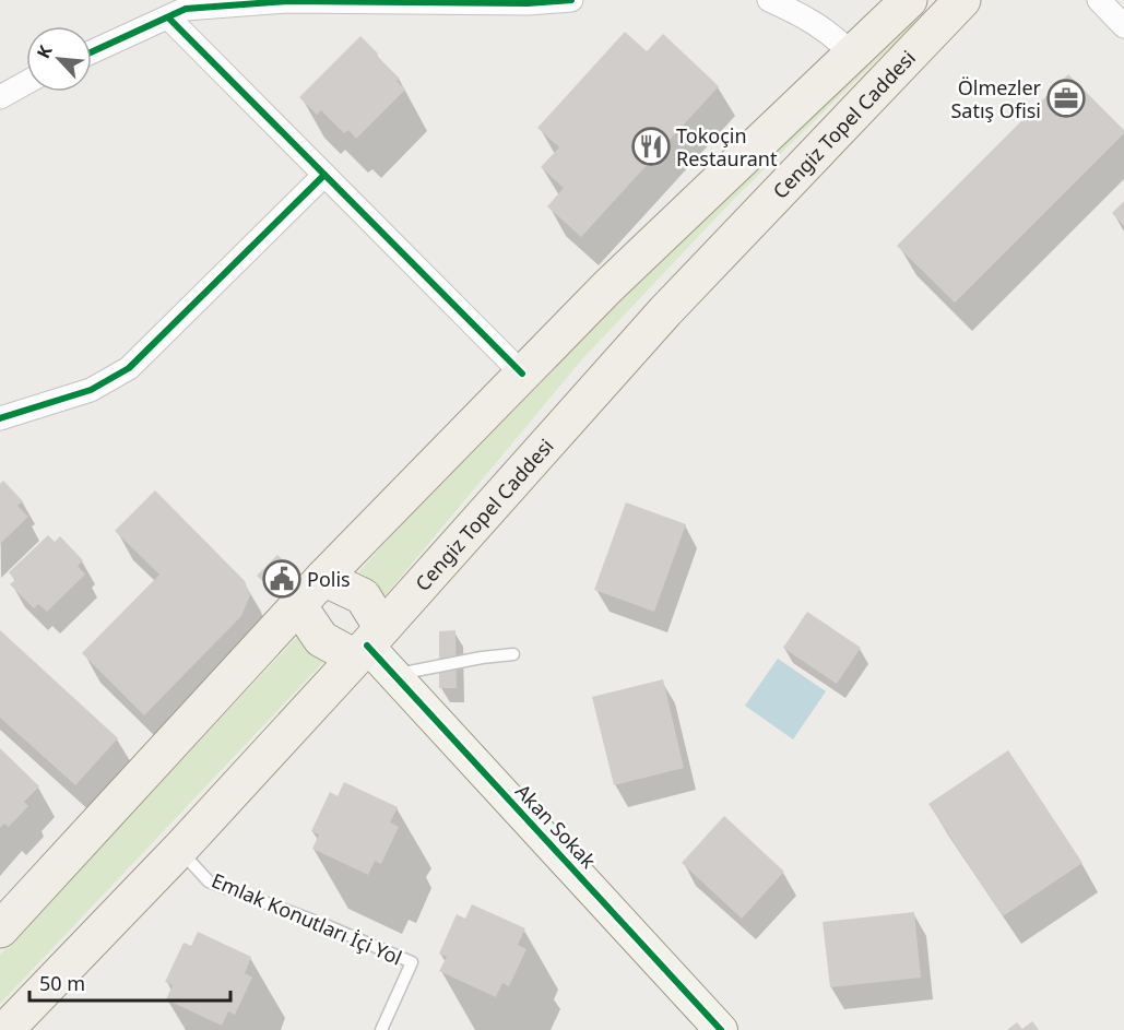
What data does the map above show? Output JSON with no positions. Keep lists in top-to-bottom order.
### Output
{
  "streets": {
    "main road": ["Cengiz Topel Caddesi"],
    "street": ["Akan Sokak"],
    "lane": ["Emlak Konutları İçi Yol"]
  },
  "crossings": [
    ["Cengiz Topel Caddesi", "Akan Sokak"],
    ["Cengiz Topel Caddesi", "Emlak Konutları İçi Yol"]
  ],
  "places": {
    "office": ["Ölmezler Satış Ofisi"],
    "restaurant": ["Tokoçin Restaurant"],
    "public building": ["Polis"]
  },
  "scale_bar": "50 m",
  "north": "top left"
}
